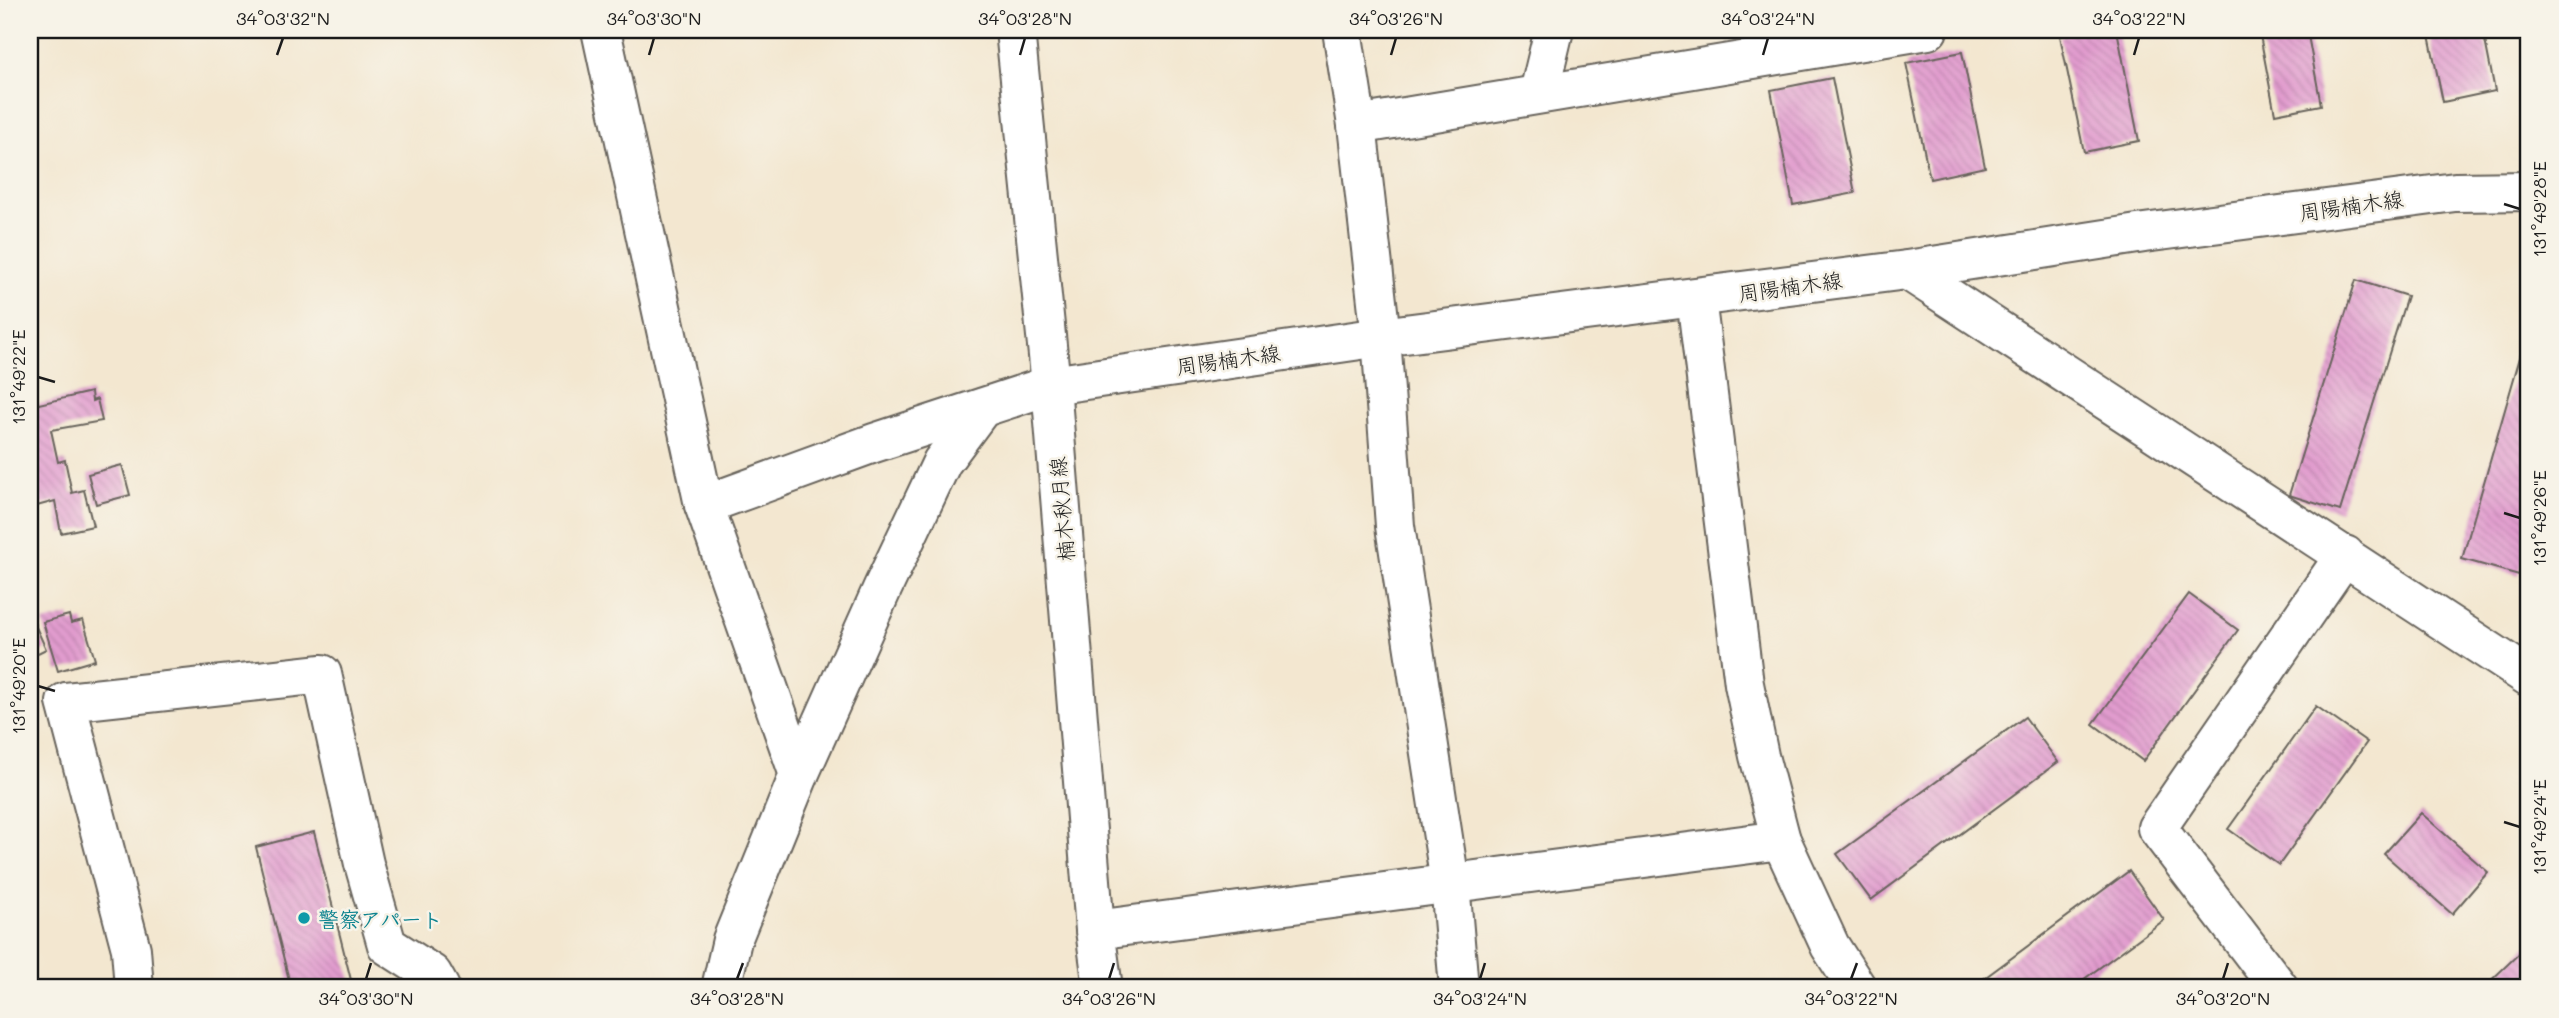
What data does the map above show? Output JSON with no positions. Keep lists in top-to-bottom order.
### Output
{
  "streets": {
    "street": ["周陽楠木線", "楠木秋月線"]
  },
  "crossings": [
    ["周陽楠木線", "楠木秋月線"]
  ],
  "places": ["警察アパート"],
  "coordinates": [
    "34°03'32\"N",
    "34°03'30\"N",
    "34°03'28\"N",
    "34°03'26\"N",
    "34°03'24\"N",
    "34°03'22\"N",
    "131°49'28\"E",
    "131°49'22\"E",
    "131°49'26\"E",
    "131°49'20\"E",
    "131°49'24\"E",
    "34°03'20\"N"
  ]
}
